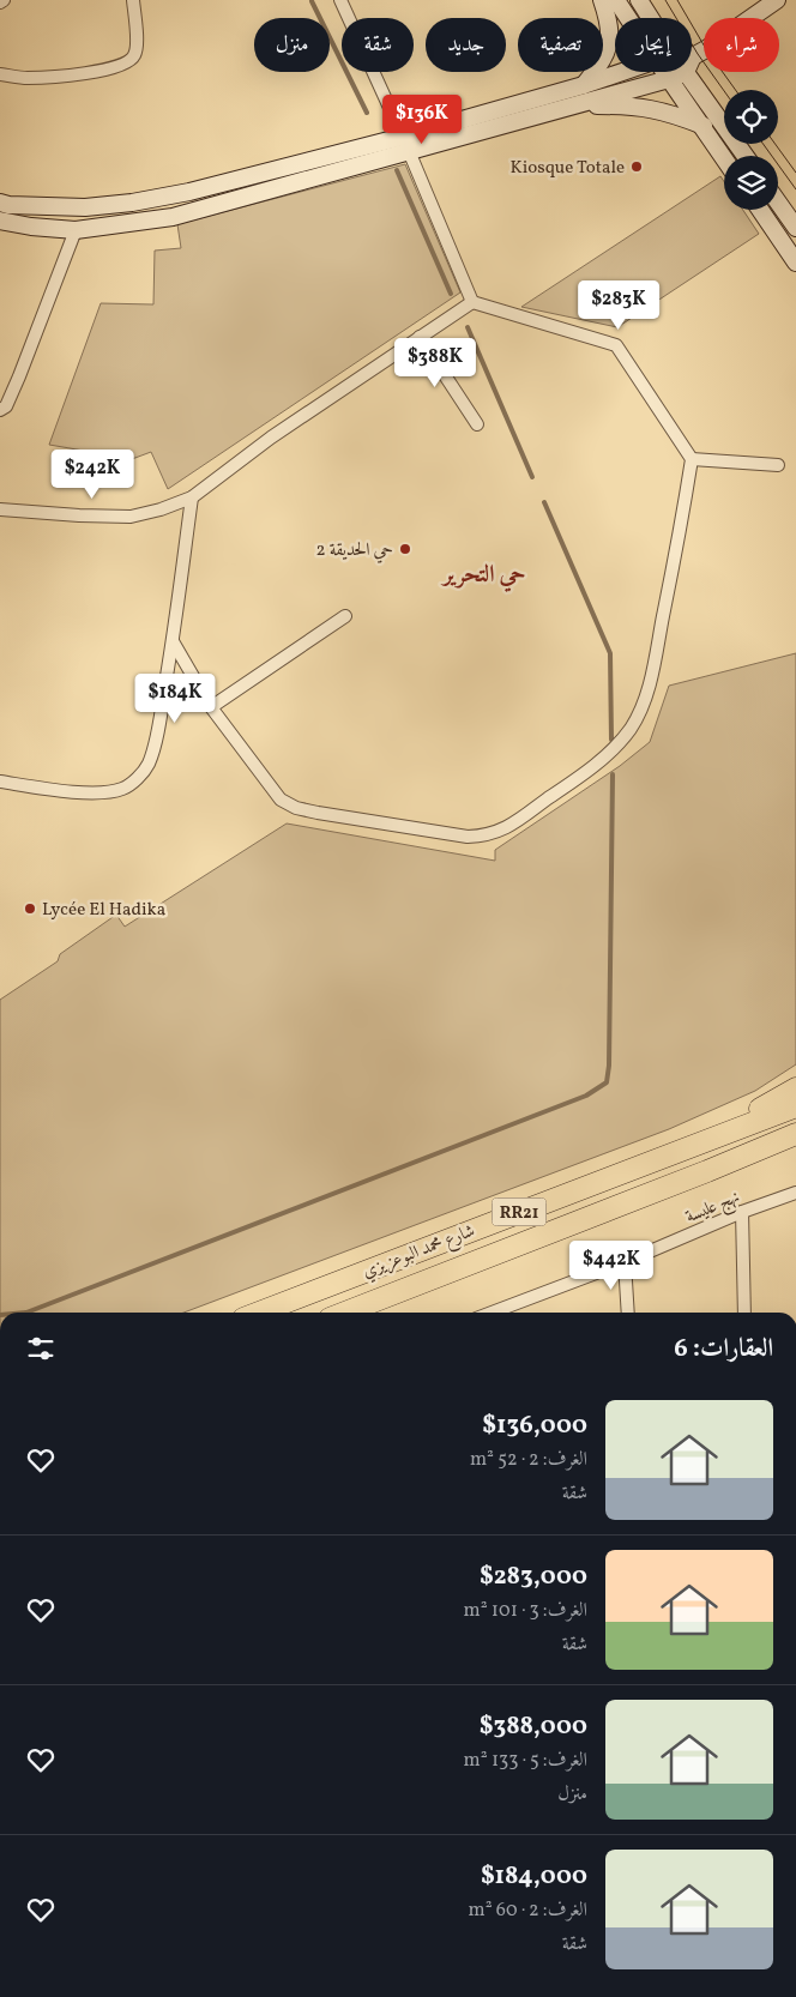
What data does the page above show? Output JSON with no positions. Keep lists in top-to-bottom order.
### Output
{
  "streets": {
    "highway": ["RR21", "شارع محمد البوعزيزي"],
    "street": ["نهج عليسة"]
  },
  "districts": ["حي التحرير"],
  "places": ["Kiosque Totale", "حي الحديقة 2", "Lycée El Hadika"],
  "page": {
    "chip": [
      "شراء",
      "إيجار",
      "تصفية",
      "جديد",
      "شقة",
      "منزل"
    ],
    "price": [
      "$136K",
      "$283K",
      "$388K",
      "$242K",
      "$184K",
      "$442K"
    ],
    "heading": "العقارات: 6",
    "list": [
      {
        "name": "$136,000",
        "note": "الغرف: 2 · 52 m² · شقة"
      },
      {
        "name": "$283,000",
        "note": "الغرف: 3 · 101 m² · شقة"
      },
      {
        "name": "$388,000",
        "note": "الغرف: 5 · 133 m² · منزل"
      },
      {
        "name": "$184,000",
        "note": "الغرف: 2 · 60 m² · شقة"
      }
    ]
  }
}
